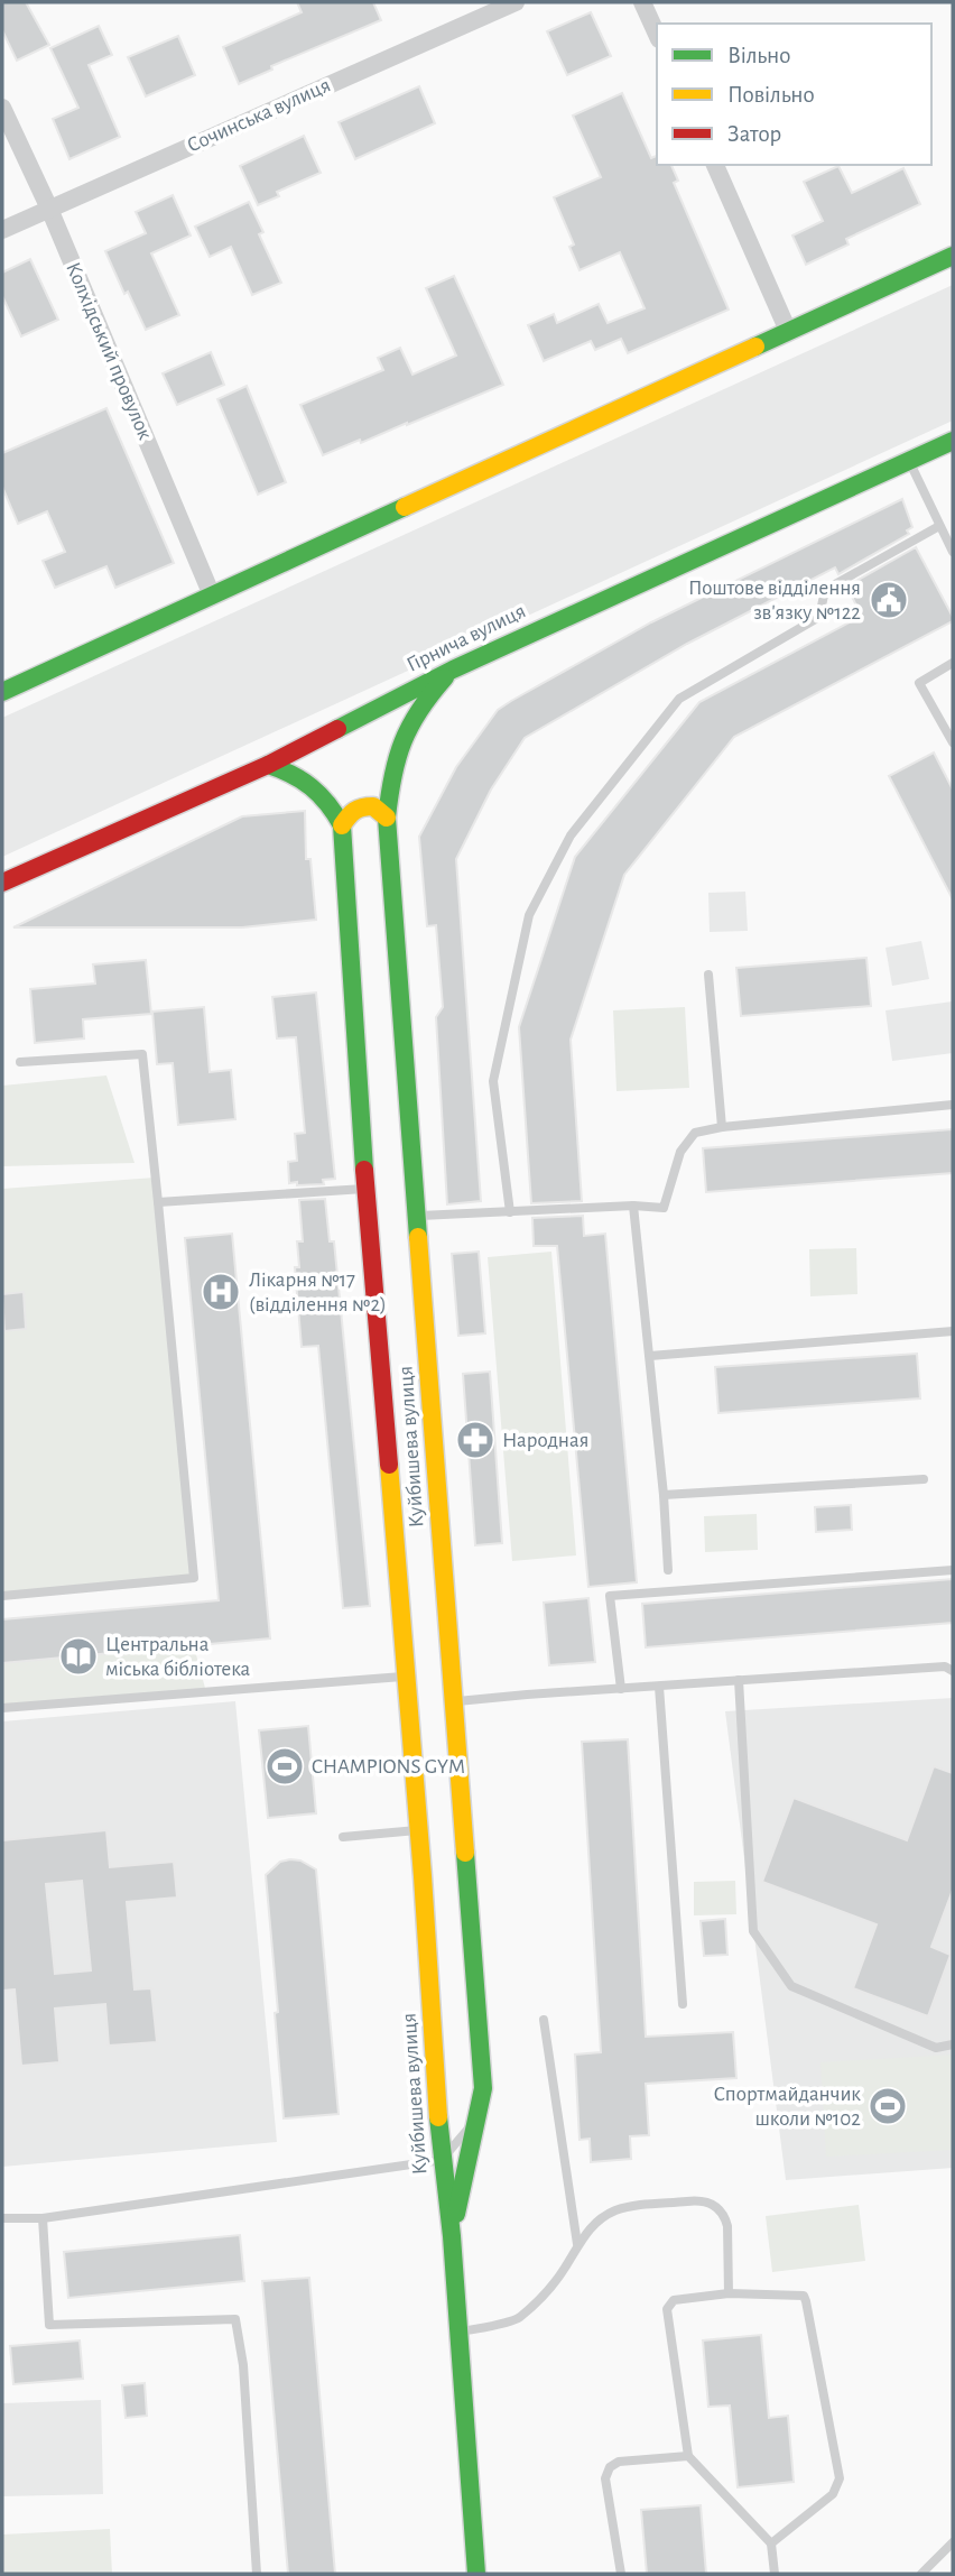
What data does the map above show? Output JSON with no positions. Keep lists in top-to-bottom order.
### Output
{
  "streets": {
    "main road": ["Гірнича вулиця", "Куйбишева вулиця"],
    "street": ["Сочинська вулиця", "Колхідський провулок"]
  },
  "crossings": [
    ["Сочинська вулиця", "Колхідський провулок"],
    ["Гірнича вулиця", "Куйбишева вулиця"]
  ],
  "places": {
    "public building": ["Поштове відділення зв'язку №122"],
    "hospital": ["Лікарня №17 (відділення №2)"],
    "pharmacy": ["Народная"],
    "library": ["Центральна міська бібліотека"],
    "sports": ["CHAMPIONS GYM", "Спортмайданчик школи №102"]
  },
  "legend": ["Вільно", "Повільно", "Затор"]
}
